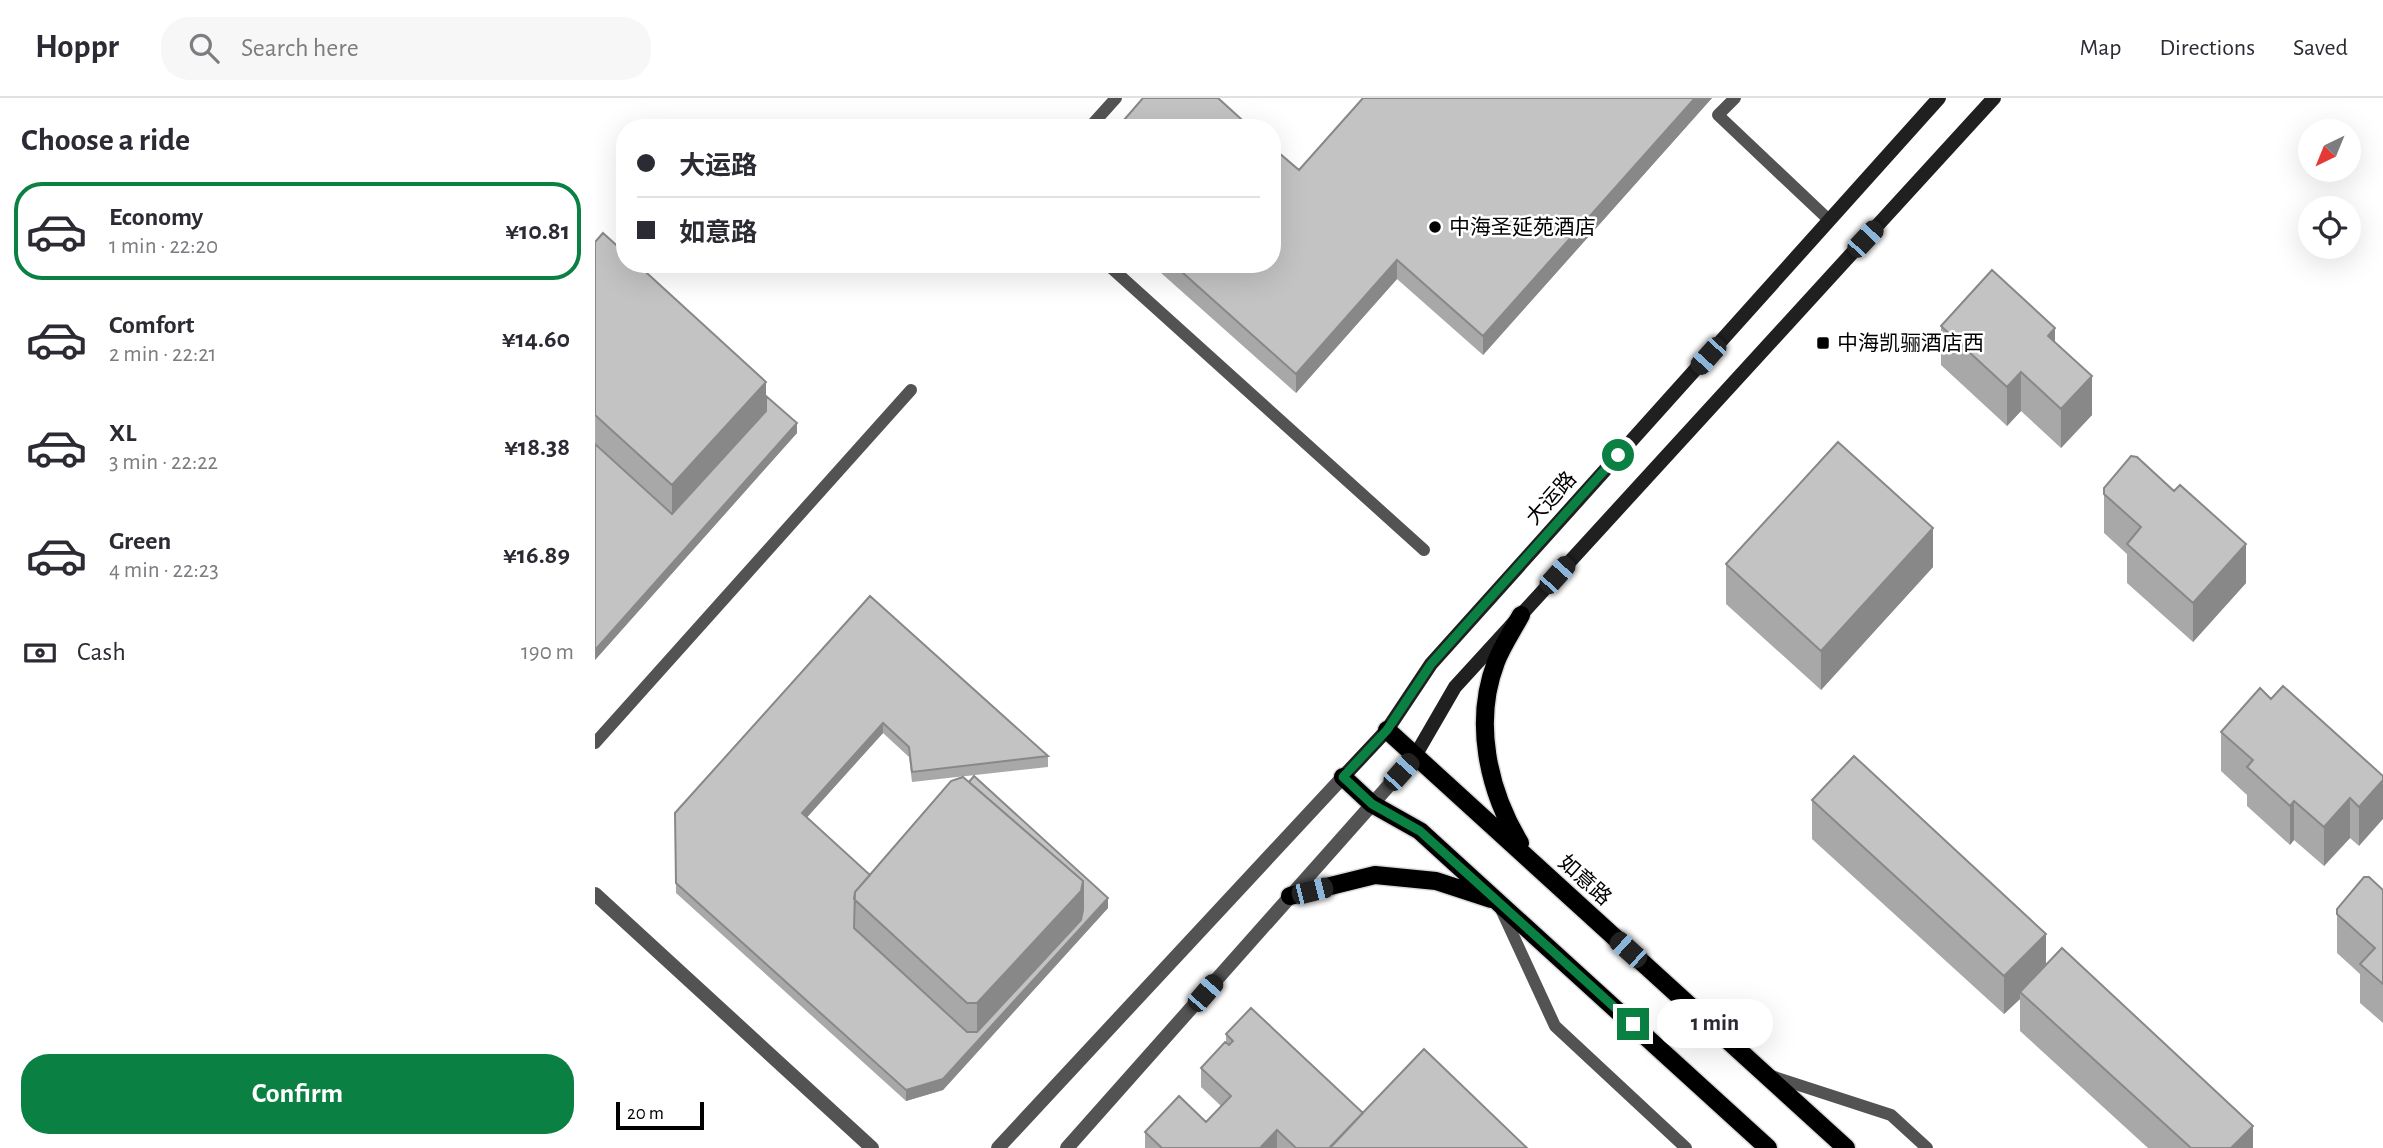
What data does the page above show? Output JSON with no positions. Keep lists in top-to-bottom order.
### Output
{
  "streets": {
    "main road": ["如意路"],
    "street": ["大运路"]
  },
  "crossings": [
    ["大运路", "如意路"]
  ],
  "places": {
    "other": ["中海圣延苑酒店"],
    "transit": ["中海凯骊酒店西"]
  },
  "scale_bar": "20 m",
  "north": "bottom left",
  "page": {
    "header": "Hoppr",
    "search": "Search here",
    "nav": ["Map", "Directions", "Saved"],
    "heading": "Choose a ride",
    "banner": ["大运路", "如意路"],
    "list": [
      {
        "name": "Economy",
        "note": "1 min · 22:20",
        "value": "¥10.81"
      },
      {
        "name": "Comfort",
        "note": "2 min · 22:21",
        "value": "¥14.60"
      },
      {
        "name": "XL",
        "note": "3 min · 22:22",
        "value": "¥18.38"
      },
      {
        "name": "Green",
        "note": "4 min · 22:23",
        "value": "¥16.89"
      }
    ],
    "pay": ["Cash", "190 m"],
    "bubble": "1 min",
    "buttons": "Confirm",
    "scale": "20 m"
  }
}
